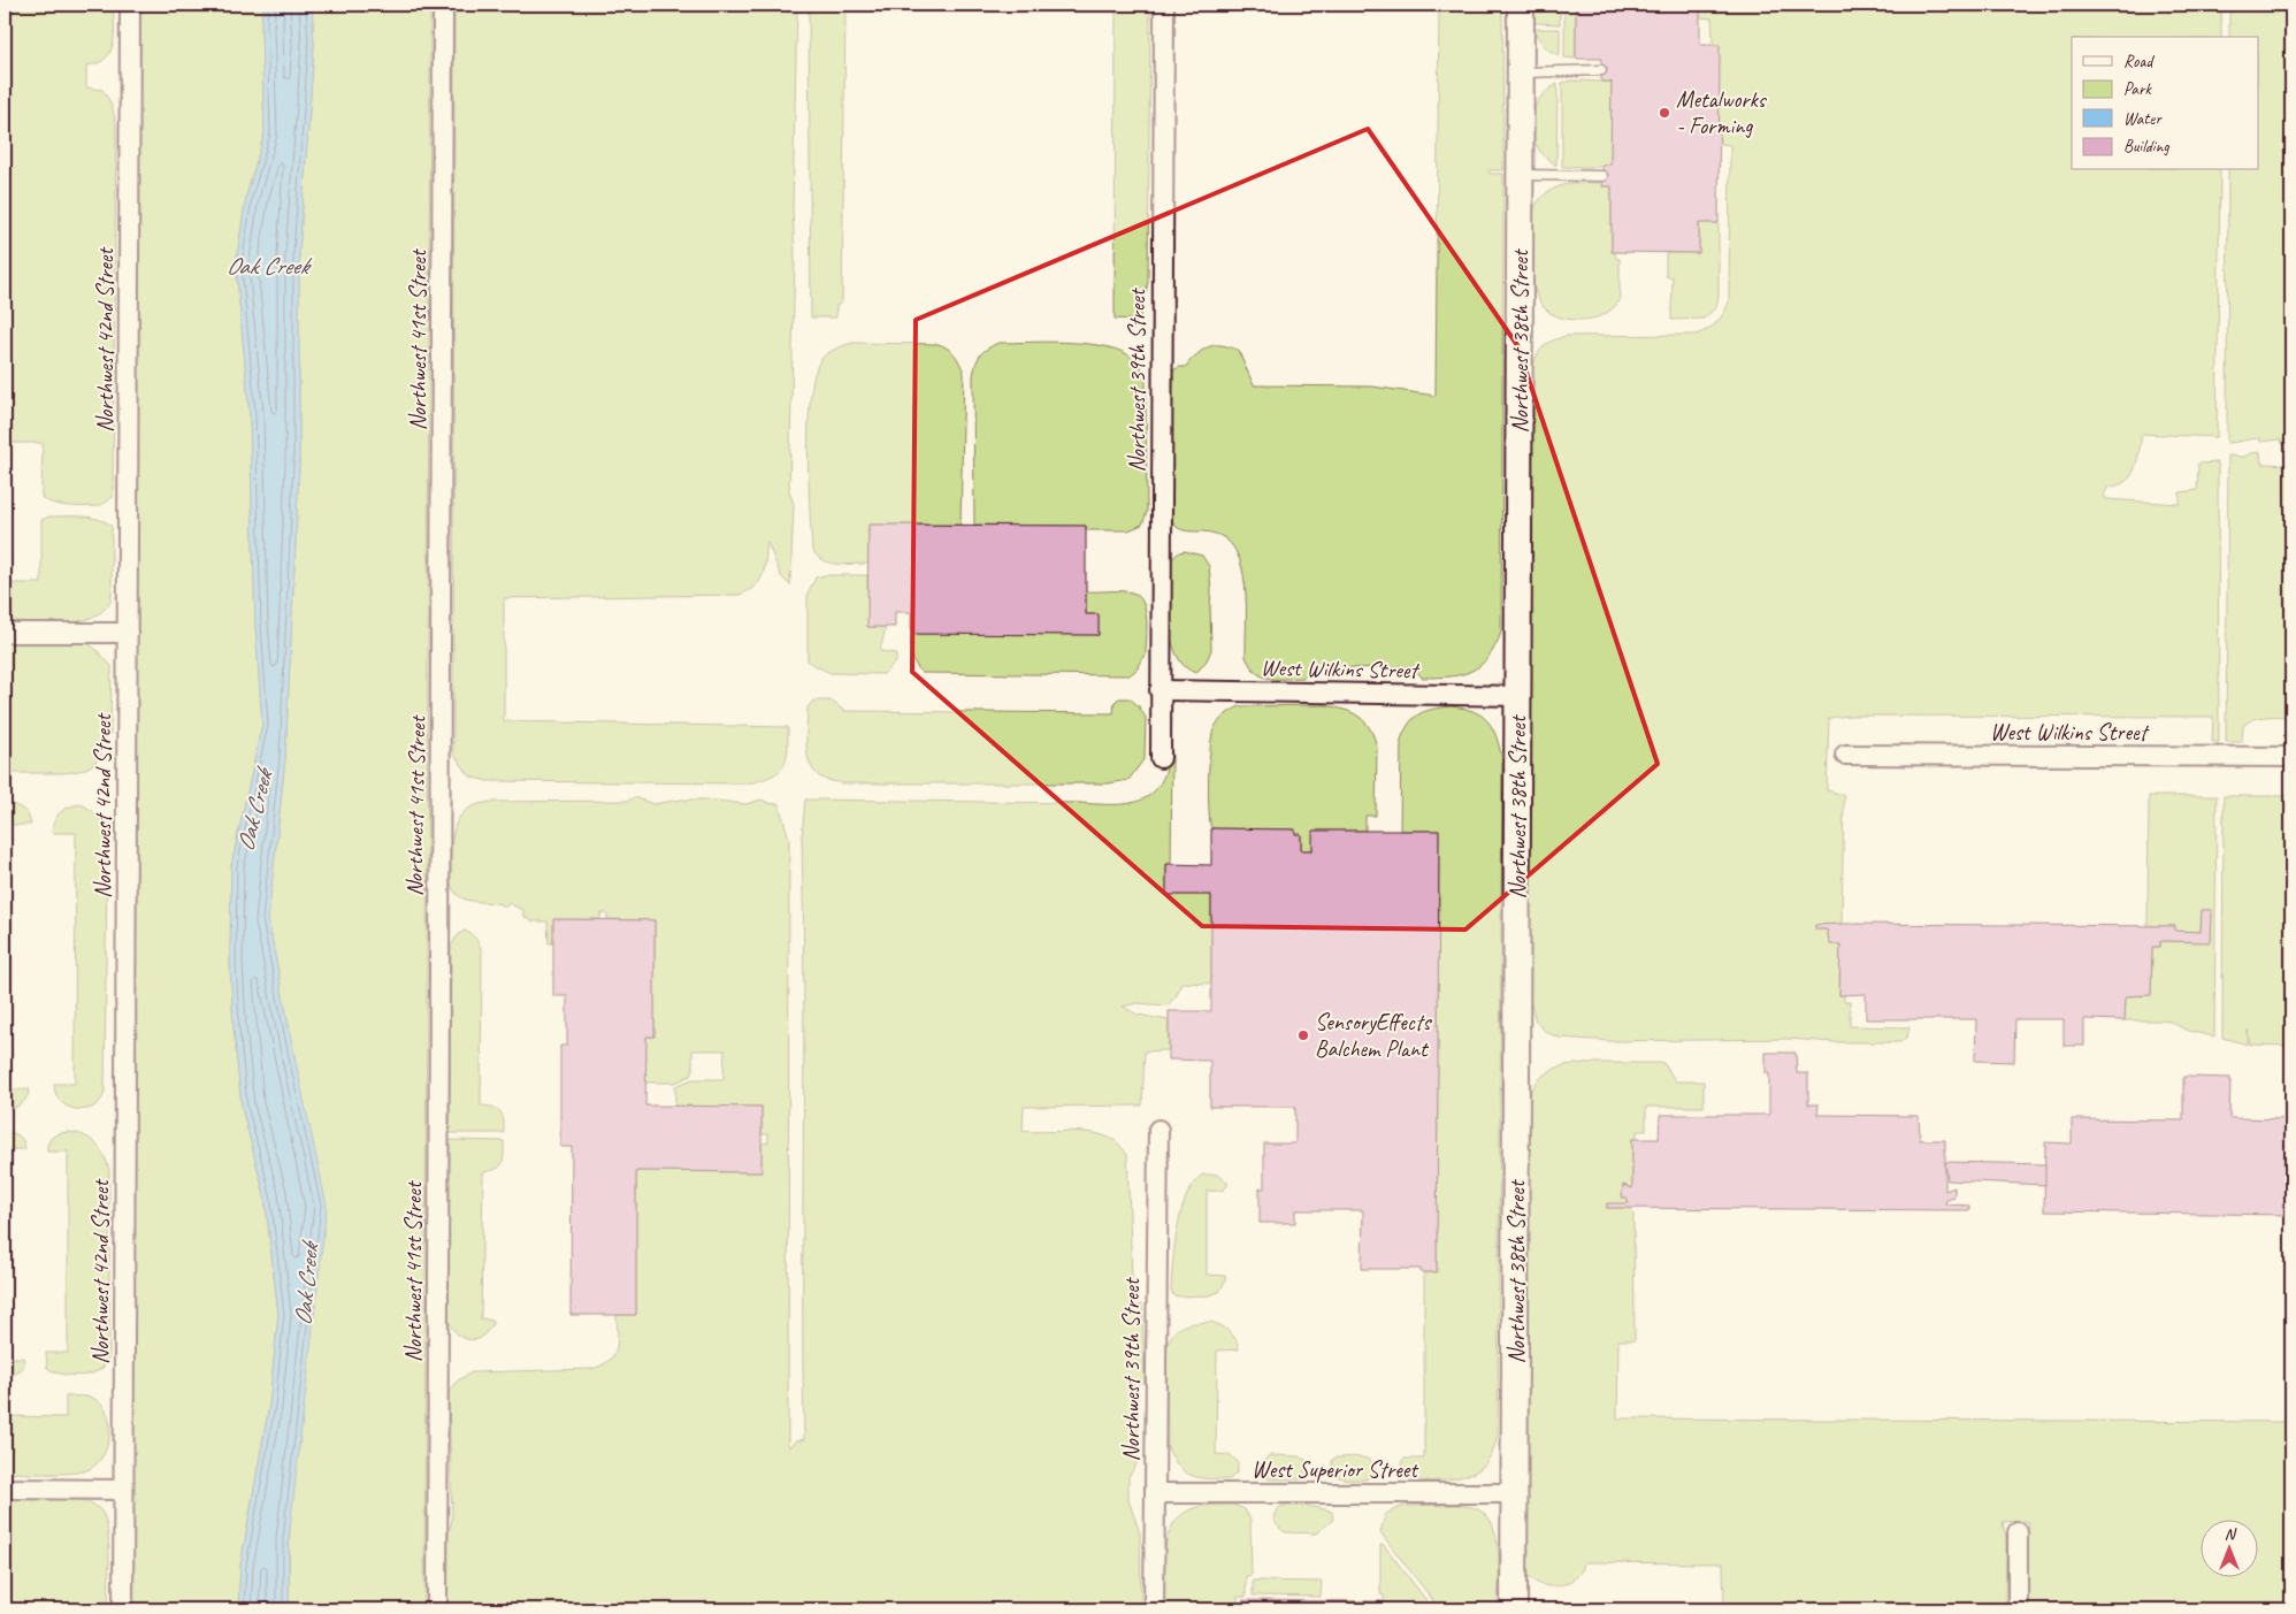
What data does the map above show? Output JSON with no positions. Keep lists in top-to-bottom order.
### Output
{
  "streets": {
    "main road": ["Northwest 38th Street"],
    "street": [
      "Northwest 42nd Street",
      "Northwest 41st Street",
      "Northwest 39th Street",
      "West Wilkins Street",
      "West Superior Street"
    ]
  },
  "crossings": [
    ["Northwest 38th Street", "West Wilkins Street"],
    ["Northwest 38th Street", "West Superior Street"],
    ["Northwest 39th Street", "West Wilkins Street"],
    ["Northwest 39th Street", "West Superior Street"]
  ],
  "water": ["Oak Creek"],
  "places": ["Metalworks - Forming", "SensoryEffects Balchem Plant"],
  "legend": [
    "Road",
    "Park",
    "Water",
    "Building"
  ],
  "north": "top"
}
